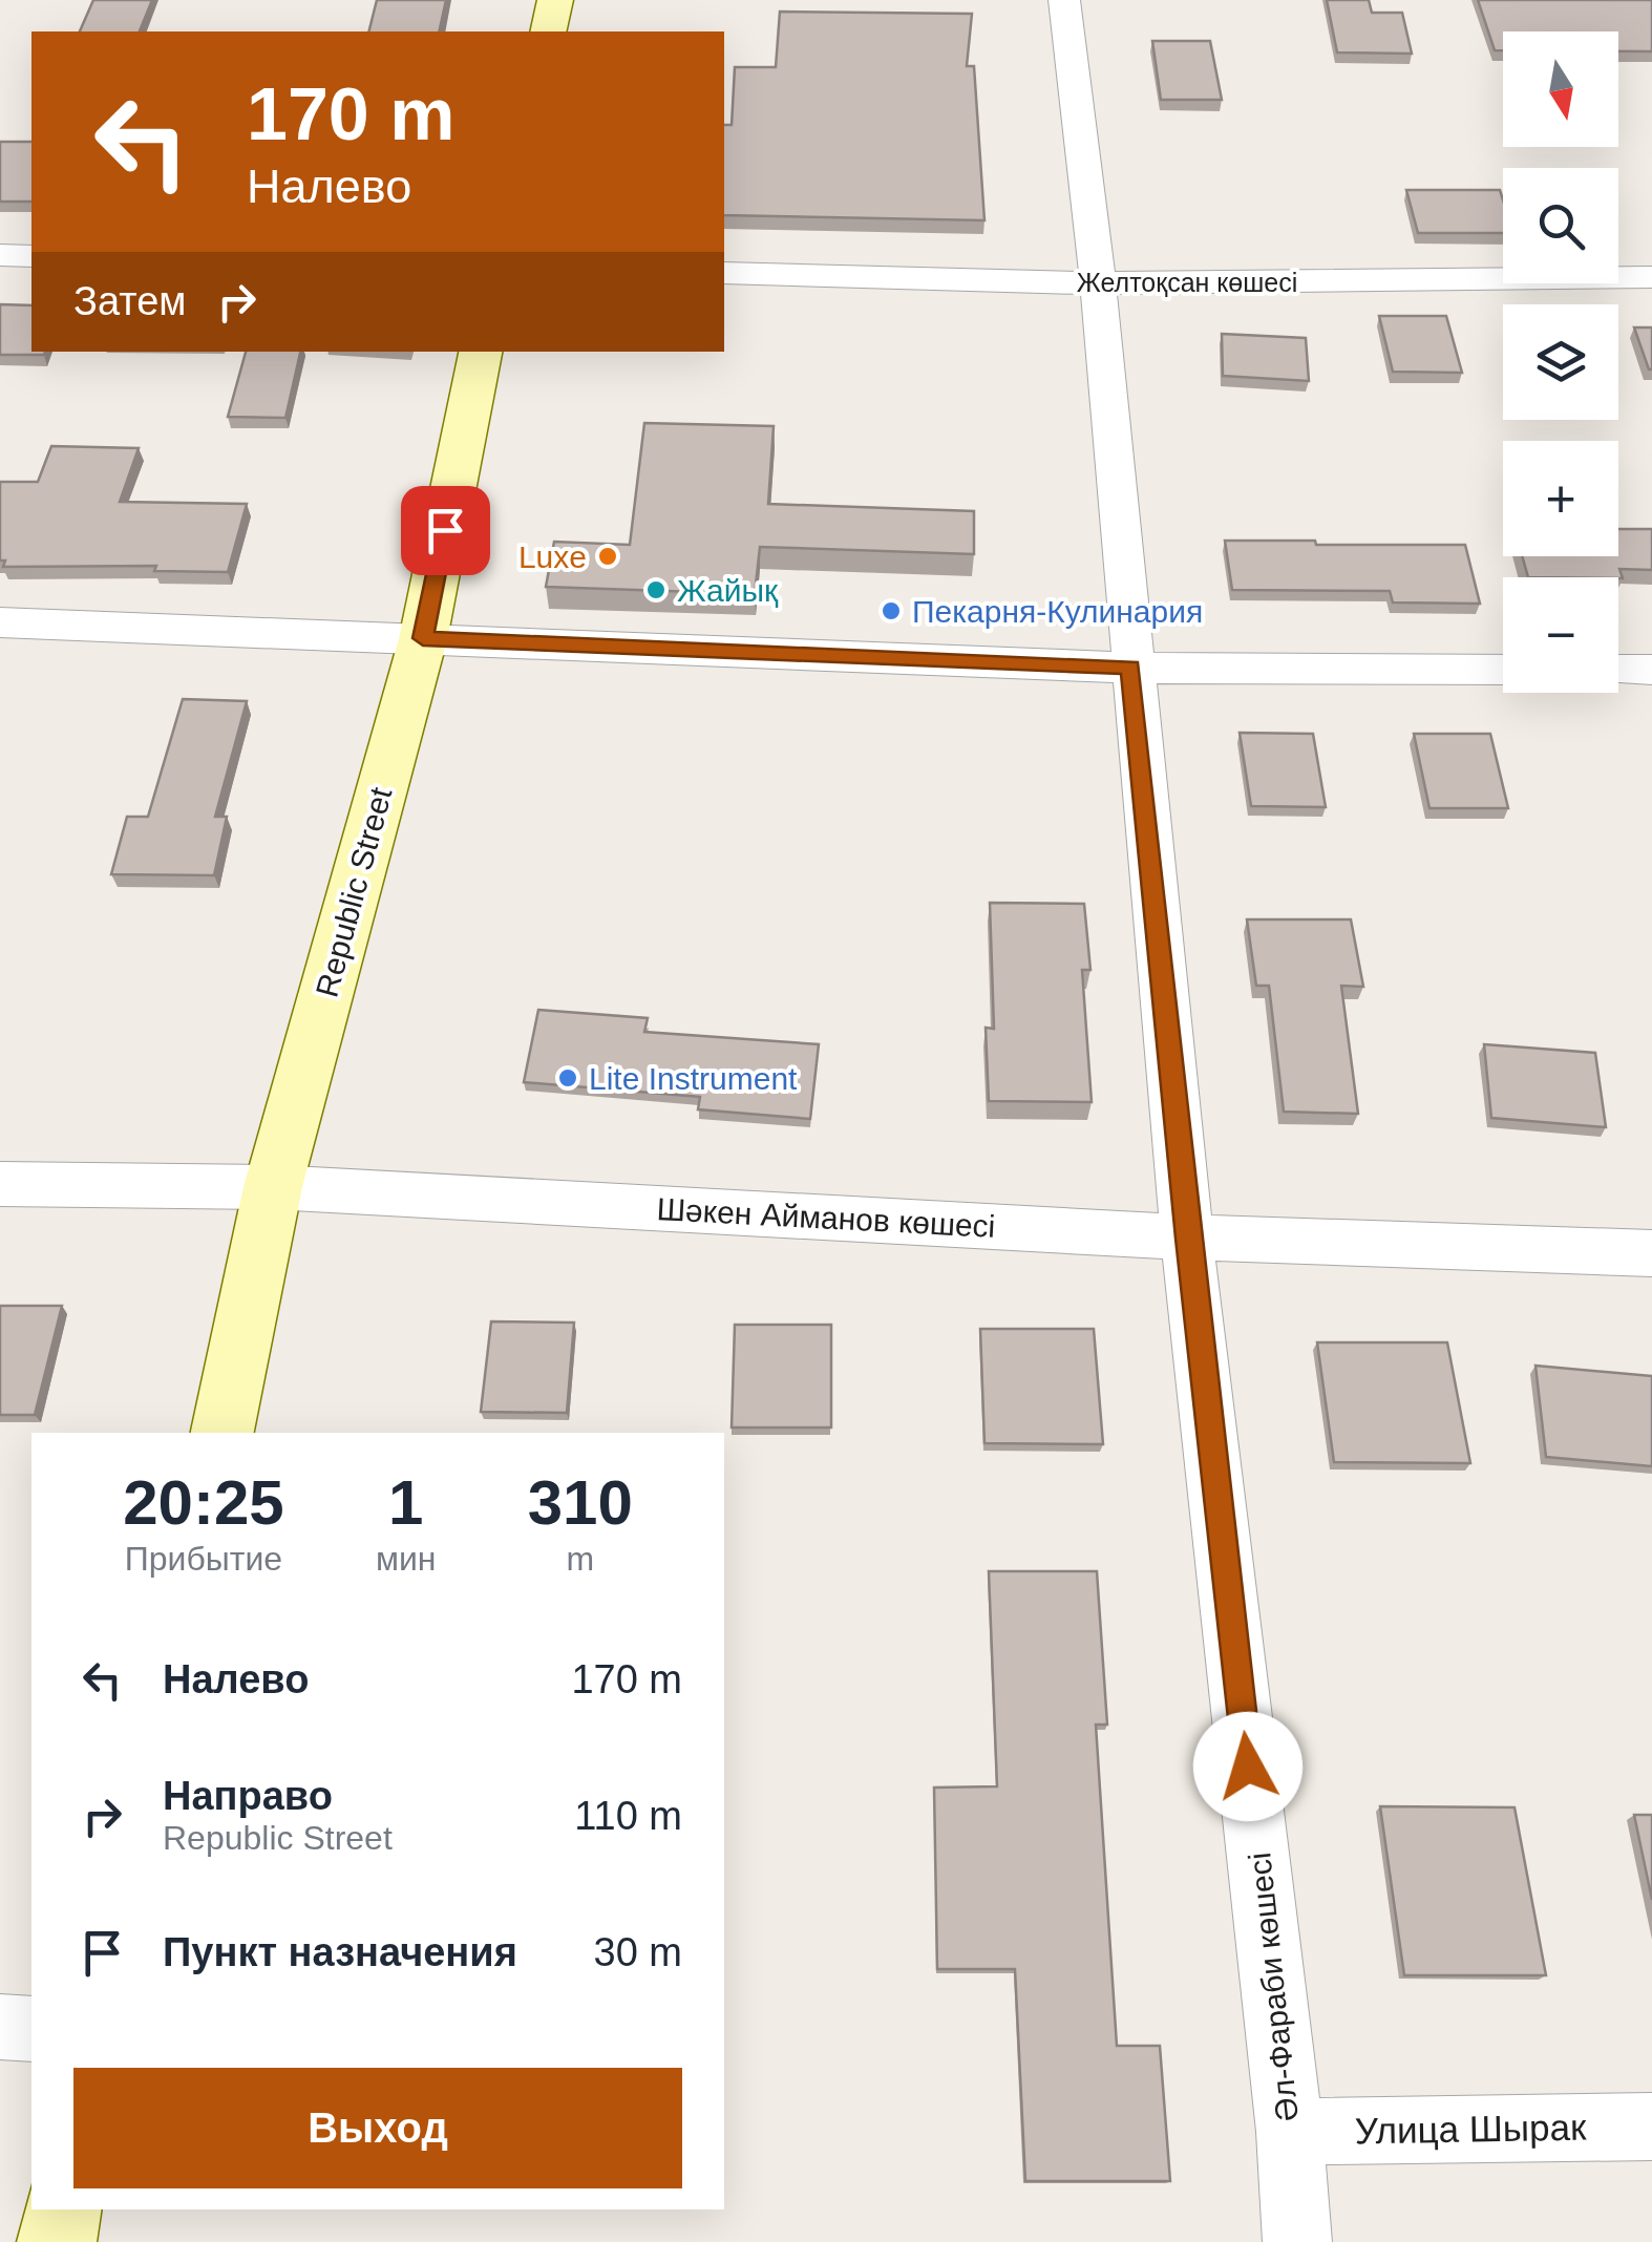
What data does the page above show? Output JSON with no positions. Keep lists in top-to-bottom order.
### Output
{
  "streets": {
    "street": [
      "Желтоқсан көшесі",
      "Republic Street",
      "Шәкен Айманов көшесі",
      "Әл-Фараби көшесі",
      "Улица Шырак"
    ]
  },
  "crossings": [
    ["Желтоқсан көшесі", "Әл-Фараби көшесі"],
    ["Republic Street", "Шәкен Айманов көшесі"],
    ["Шәкен Айманов көшесі", "Әл-Фараби көшесі"],
    ["Әл-Фараби көшесі", "Улица Шырак"]
  ],
  "places": [
    "Luxe",
    "Жайық",
    "Пекарня-Кулинария",
    "Lite Instrument"
  ],
  "north": "bottom",
  "page": {
    "map_buttons": ["+", "−"],
    "turn": ["170 m", "Налево"],
    "then": "Затем",
    "eta": [
      "20:25",
      "Прибытие",
      "1",
      "мин",
      "310",
      "m"
    ],
    "list": [
      {
        "name": "Налево",
        "value": "170 m"
      },
      {
        "name": "Направо",
        "note": "Republic Street",
        "value": "110 m"
      },
      {
        "name": "Пункт назначения",
        "value": "30 m"
      }
    ],
    "buttons": "Выход"
  }
}
